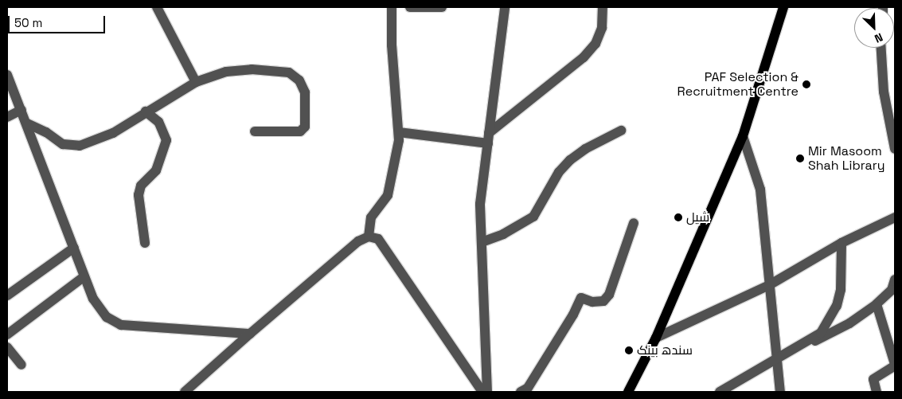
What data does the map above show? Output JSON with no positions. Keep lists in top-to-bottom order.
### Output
{
  "places": [
    "PAF Selection & Recruitment Centre",
    "Mir Masoom Shah Library",
    "شیل",
    "سندھ بینک"
  ],
  "scale_bar": "50 m",
  "north": "bottom right"
}
